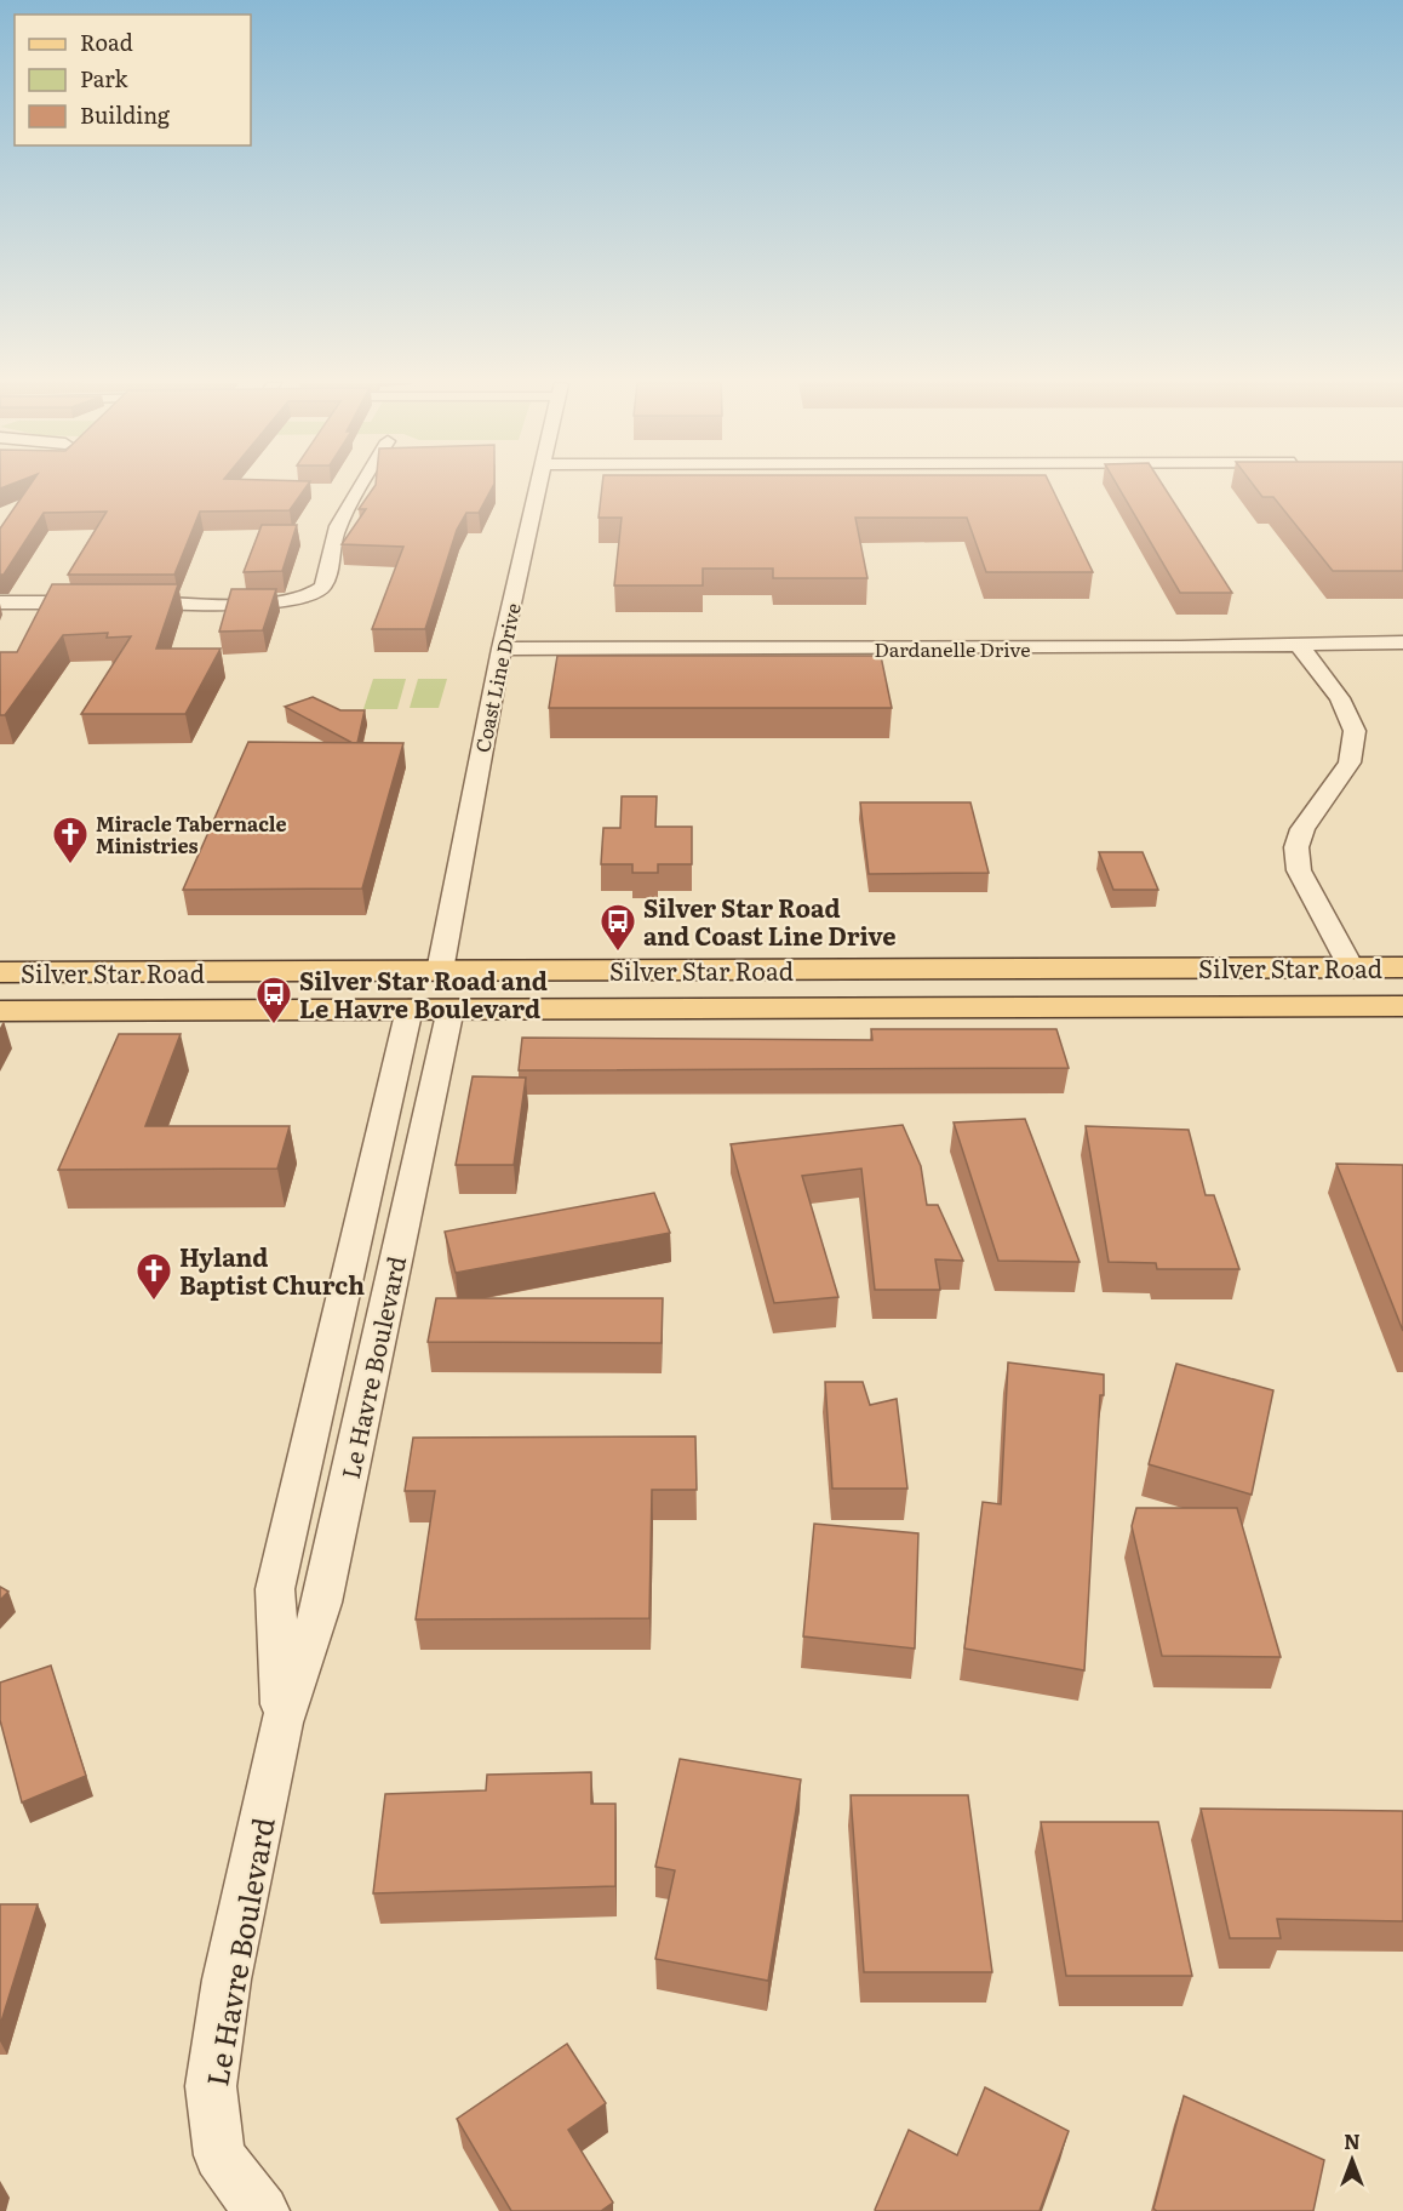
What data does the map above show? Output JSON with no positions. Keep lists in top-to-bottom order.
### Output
{
  "streets": {
    "main road": ["Silver Star Road"],
    "street": ["Dardanelle Drive", "Coast Line Drive", "Le Havre Boulevard"]
  },
  "crossings": [
    ["Dardanelle Drive", "Coast Line Drive"],
    ["Coast Line Drive", "Silver Star Road"],
    ["Silver Star Road", "Le Havre Boulevard"]
  ],
  "places": {
    "church": ["Miracle Tabernacle Ministries", "Hyland Baptist Church"],
    "bus stop": ["Silver Star Road and Coast Line Drive", "Silver Star Road and Le Havre Boulevard"]
  },
  "legend": ["Road", "Park", "Building"],
  "north": "top"
}
